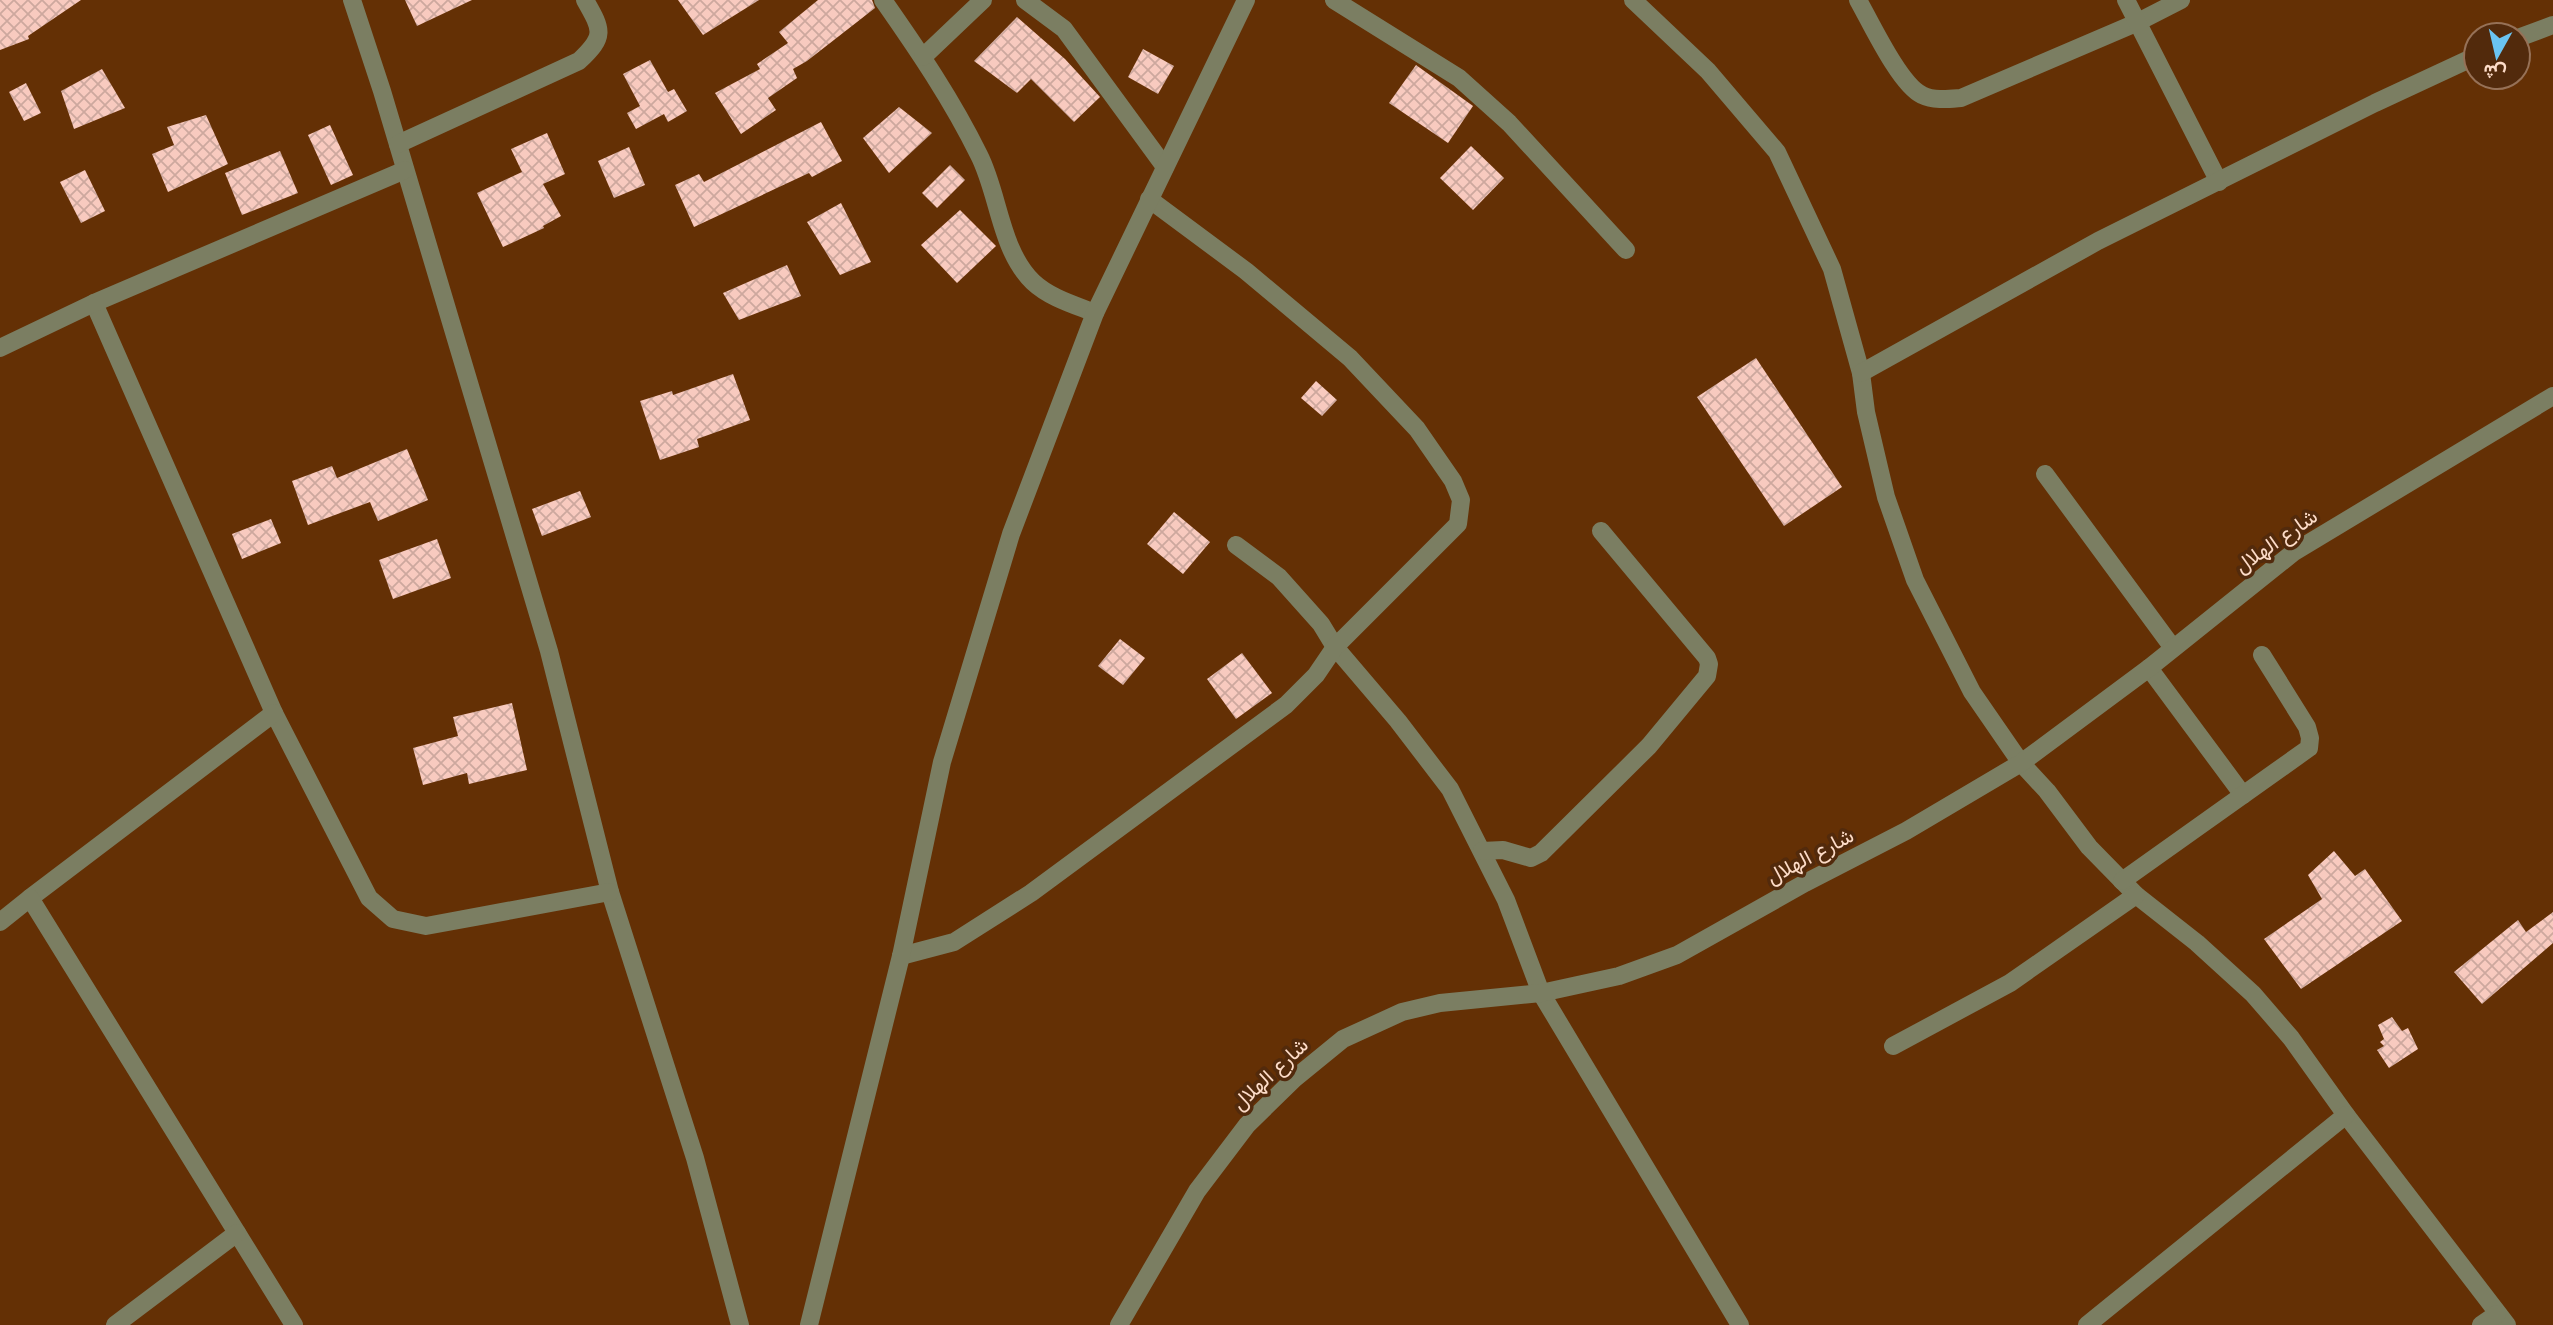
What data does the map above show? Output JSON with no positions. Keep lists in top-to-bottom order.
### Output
{
  "streets": {
    "street": ["شارع الهلال"]
  },
  "north": "bottom"
}
